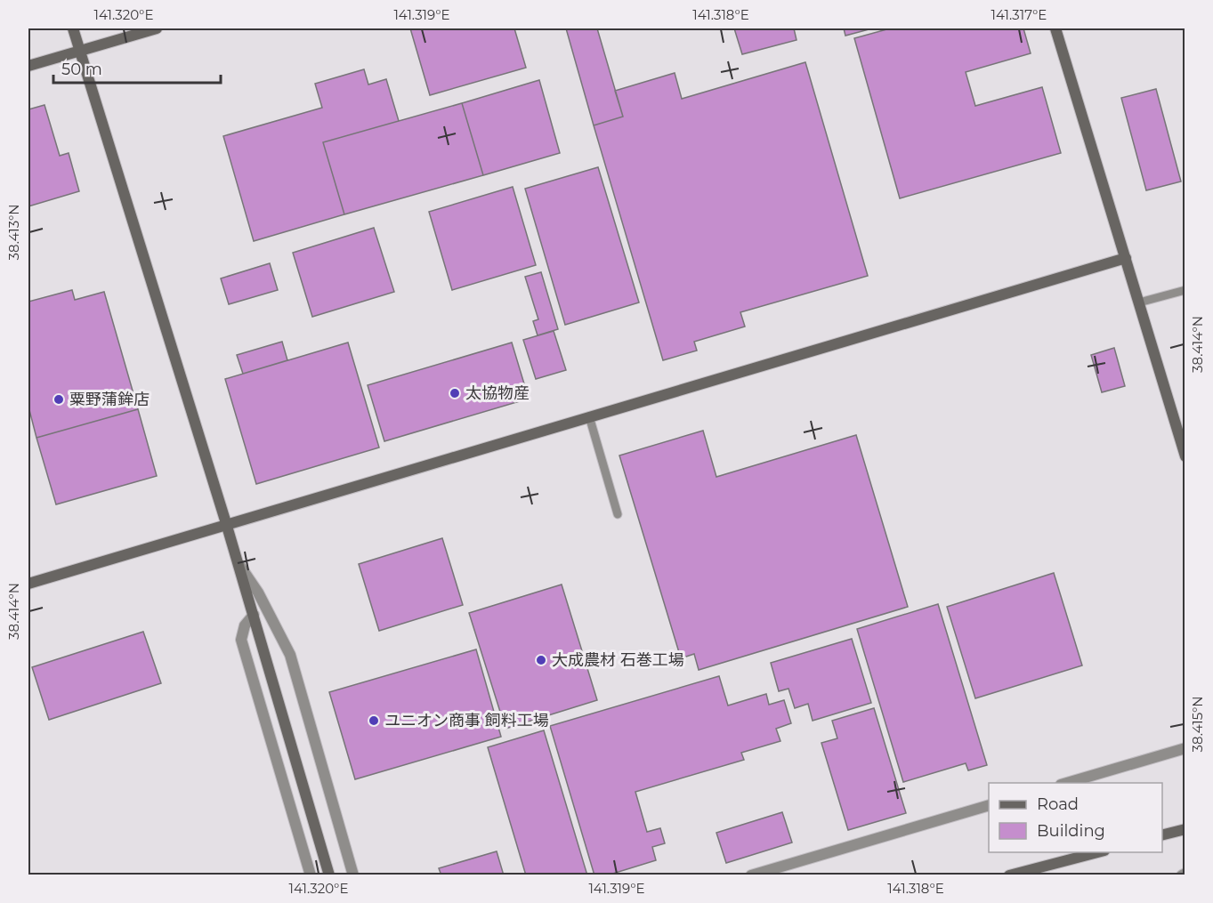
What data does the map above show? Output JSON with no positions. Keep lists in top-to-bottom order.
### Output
{
  "places": [
    "太協物産",
    "粟野蒲鉾店",
    "大成農材 石巻工場",
    "ユニオン商事 飼料工場"
  ],
  "legend": ["Road", "Building"],
  "scale_bar": "50 m",
  "coordinates": [
    "141.320°E",
    "141.319°E",
    "141.318°E",
    "141.317°E",
    "38.413°N",
    "38.414°N",
    "38.415°N"
  ]
}
